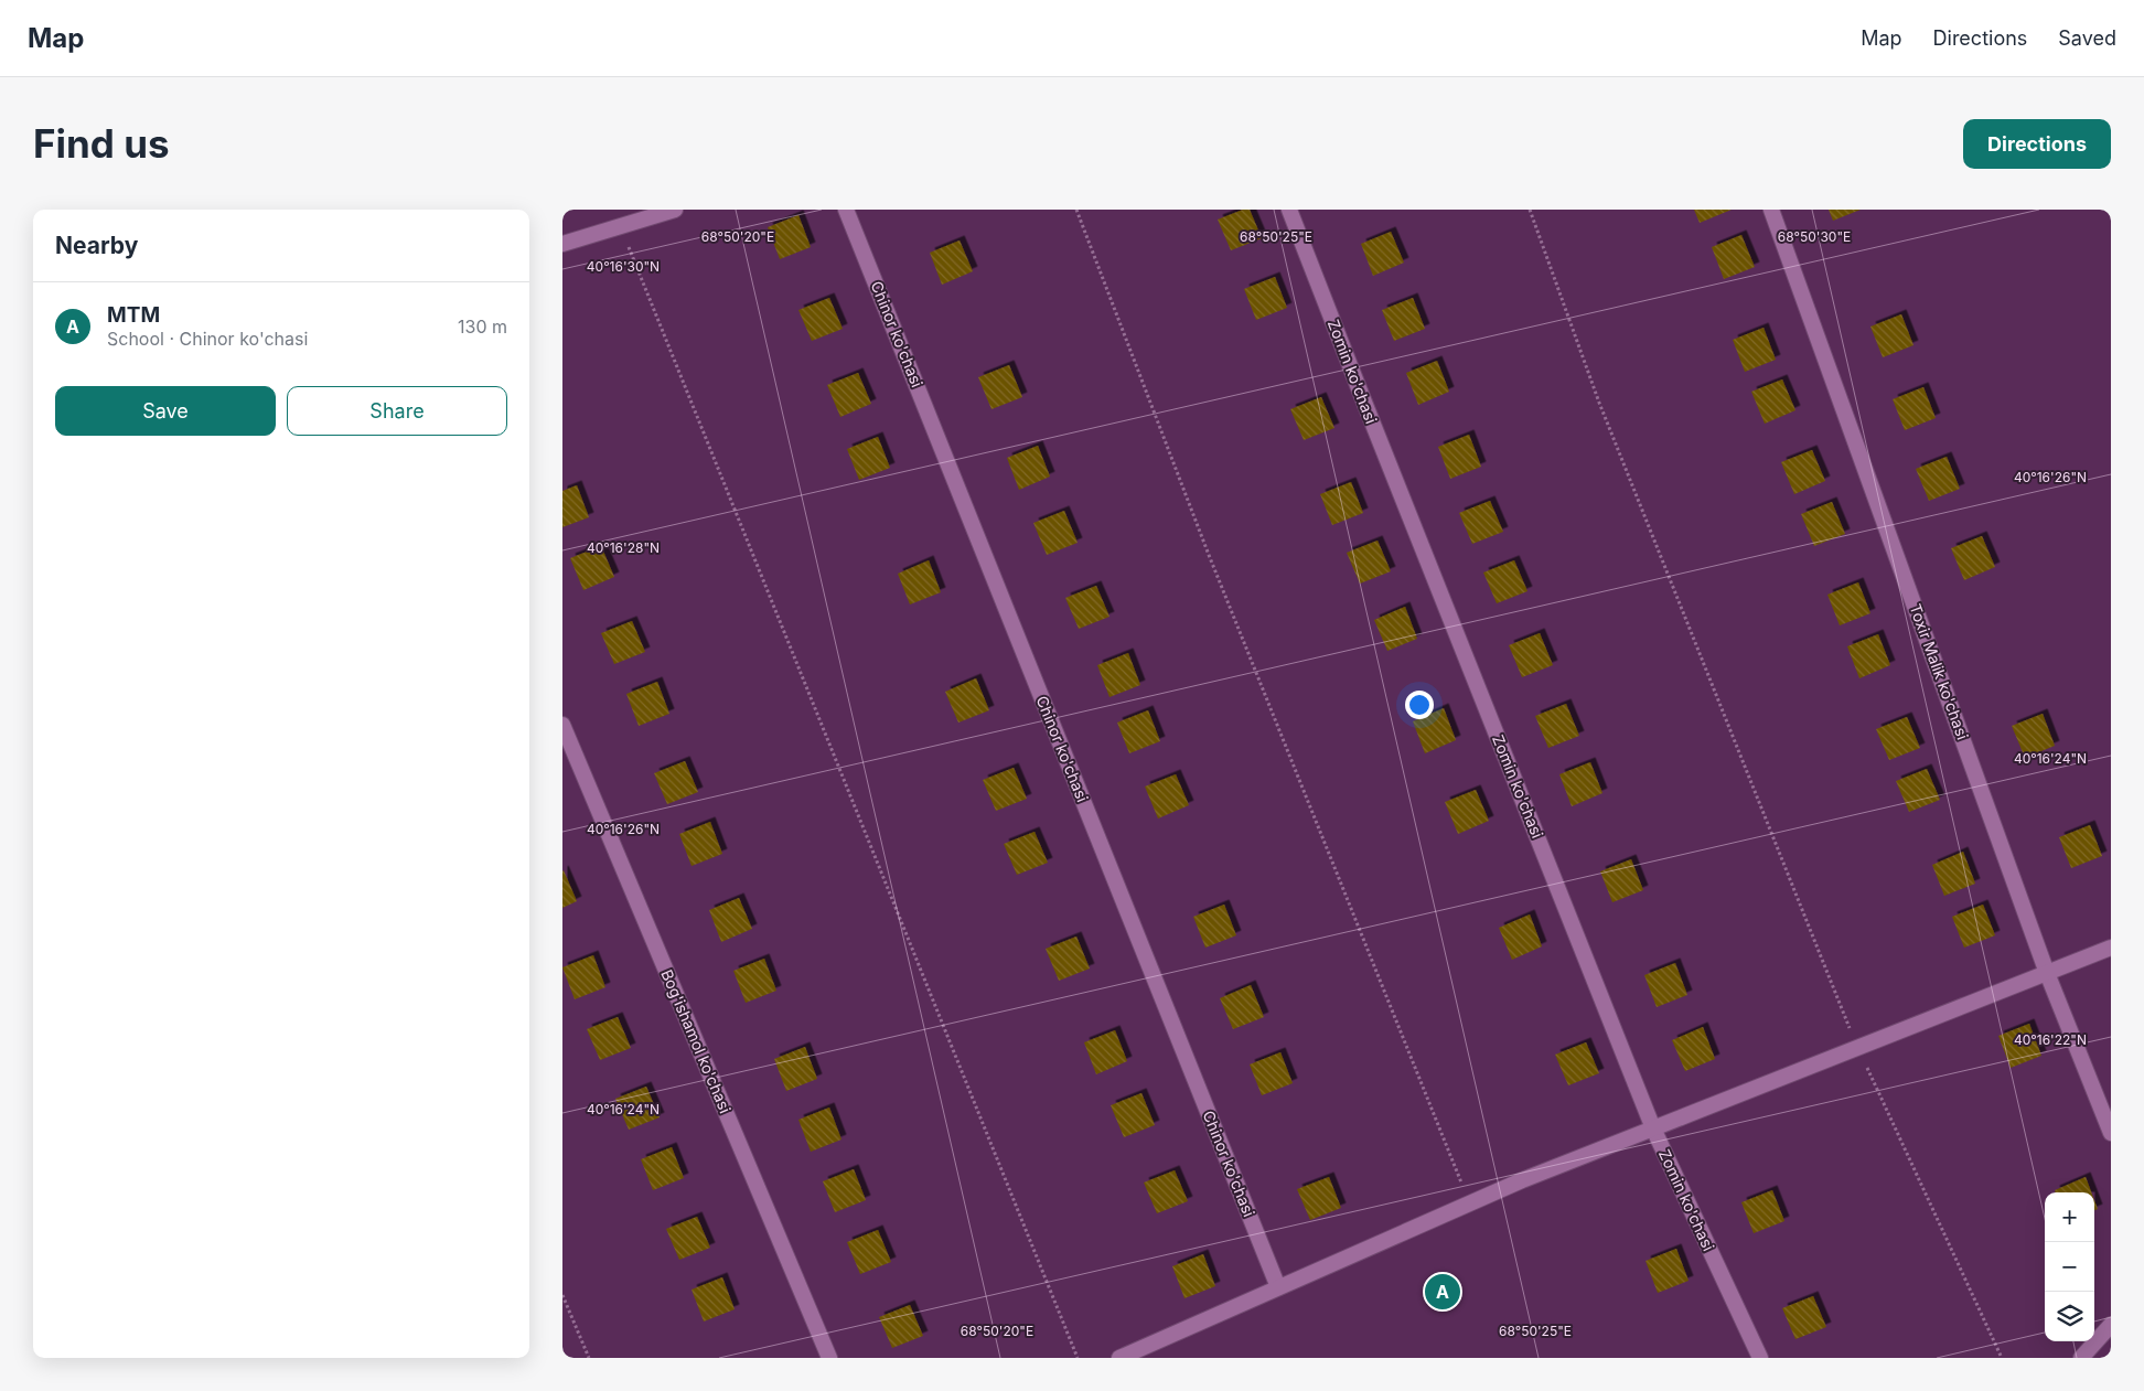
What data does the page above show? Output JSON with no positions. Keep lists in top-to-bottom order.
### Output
{
  "streets": {
    "street": [
      "Chinor ko'chasi",
      "Zomin ko'chasi",
      "Toxir Malik ko'chasi",
      "Bog'ishamol ko'chasi"
    ]
  },
  "page": {
    "header": "Map",
    "nav": ["Map", "Directions", "Saved"],
    "buttons": [
      "Directions",
      ["Save", "Share"]
    ],
    "title": "Find us",
    "heading": "Nearby",
    "list": [
      {
        "mark": "A",
        "name": "MTM",
        "note": "School · Chinor ko'chasi",
        "value": "130 m"
      }
    ],
    "map_buttons": ["+", "−"],
    "pins": "A"
  },
  "coordinates": [
    "68°50'20\"E",
    "68°50'25\"E",
    "68°50'30\"E",
    "40°16'30\"N",
    "40°16'26\"N",
    "40°16'28\"N",
    "40°16'24\"N",
    "40°16'22\"N"
  ]
}
